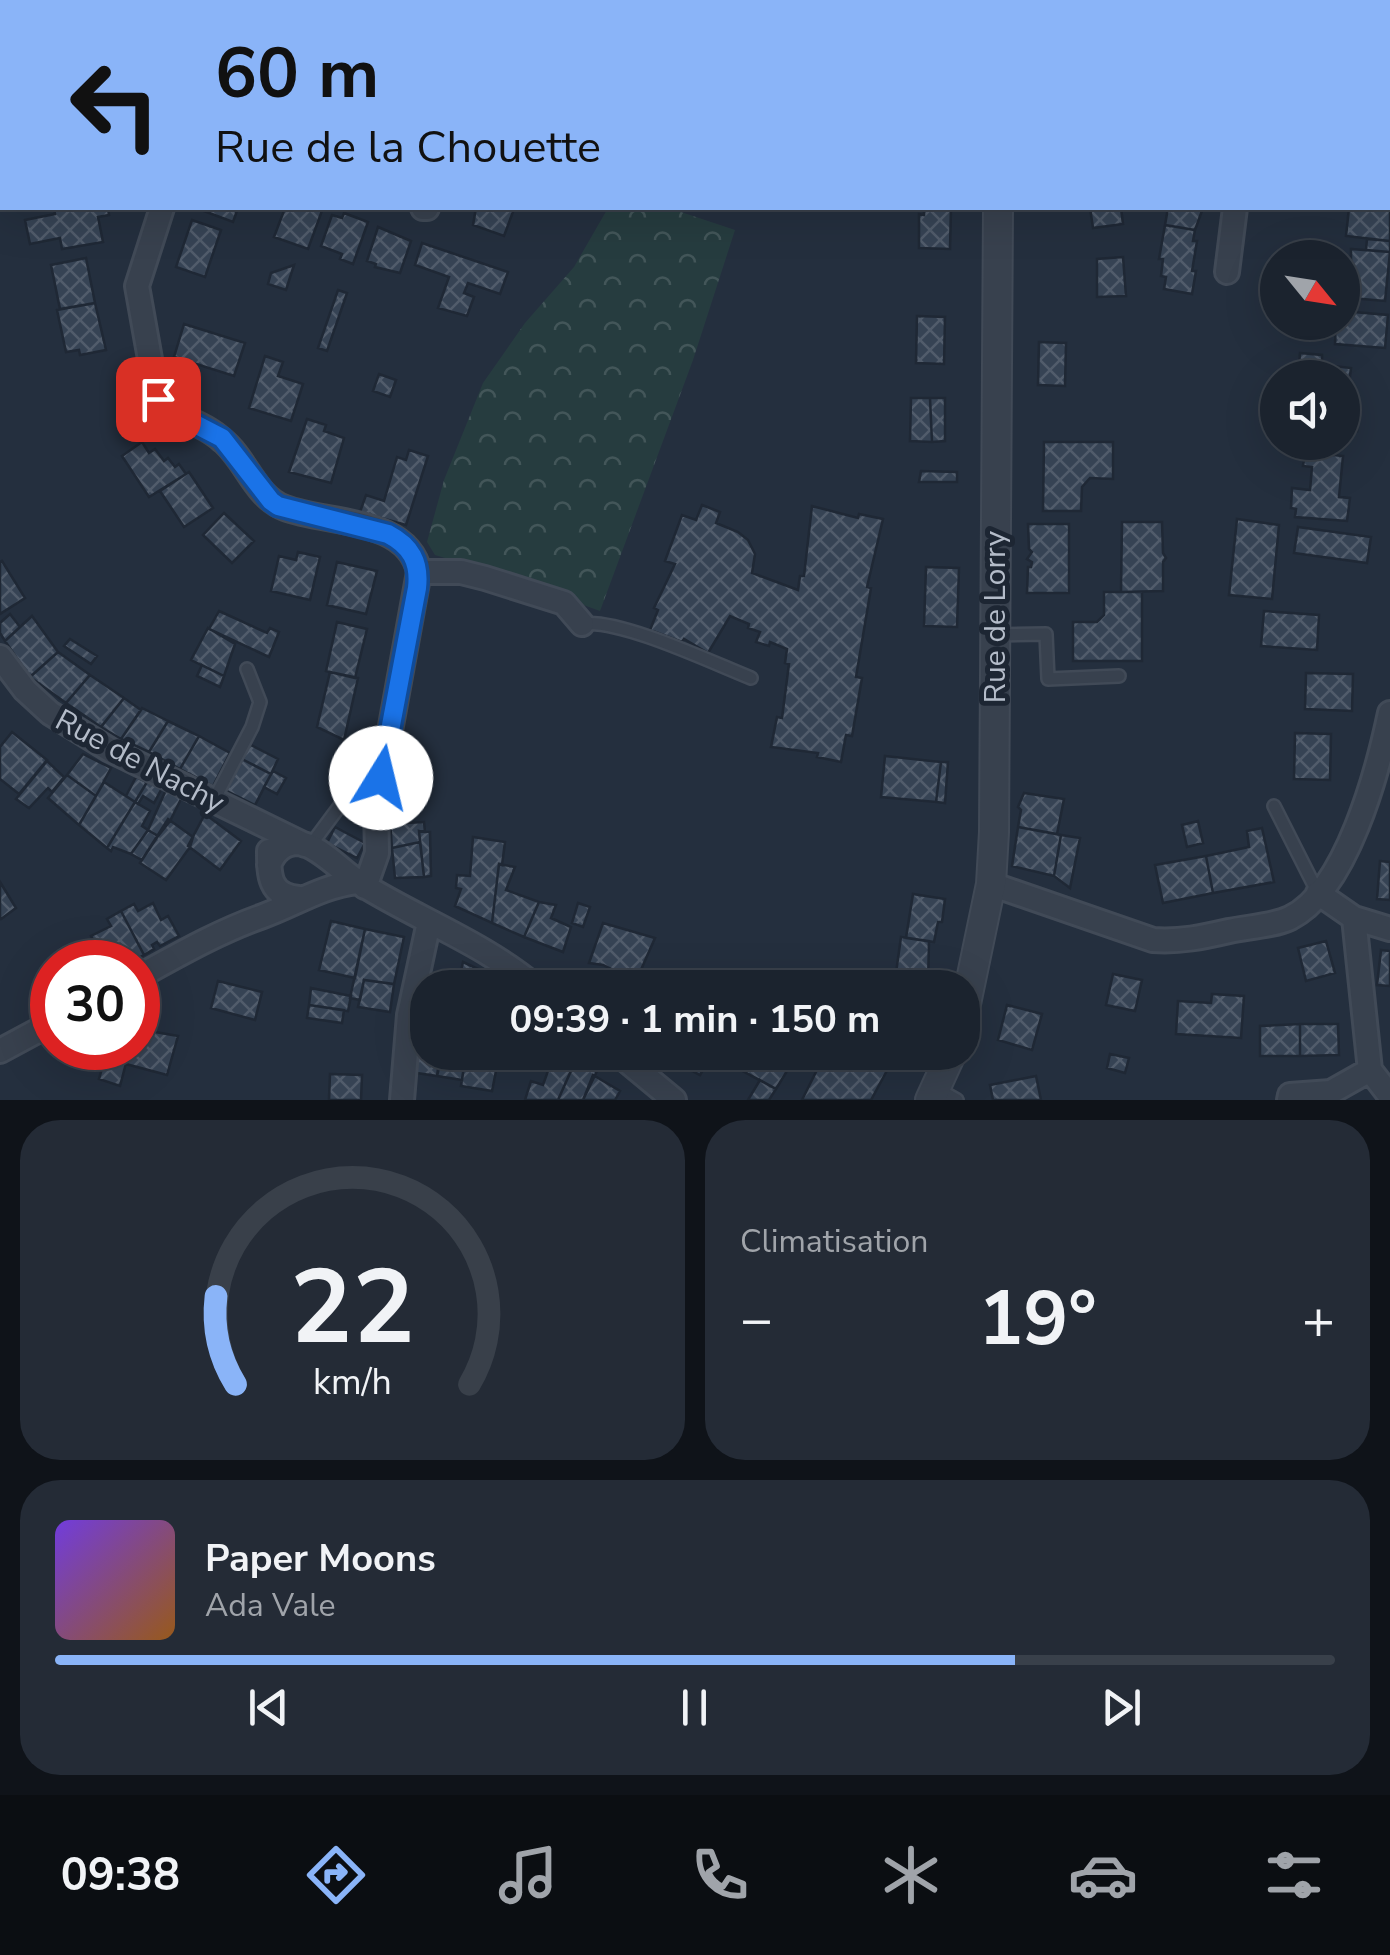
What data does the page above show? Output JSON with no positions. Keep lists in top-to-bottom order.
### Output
{
  "streets": {
    "street": ["Rue de Lorry", "Rue de Nachy"]
  },
  "north": "bottom right",
  "page": {
    "turn": ["60 m", "Rue de la Chouette"],
    "limit": "30",
    "trip": "09:39 · 1 min · 150 m",
    "tile": "Climatisation",
    "heat": ["−", "19°", "+"],
    "song": ["Paper Moons", "Ada Vale"],
    "tabs": "09:38",
    "gauge": ["22", "km/h"]
  }
}
